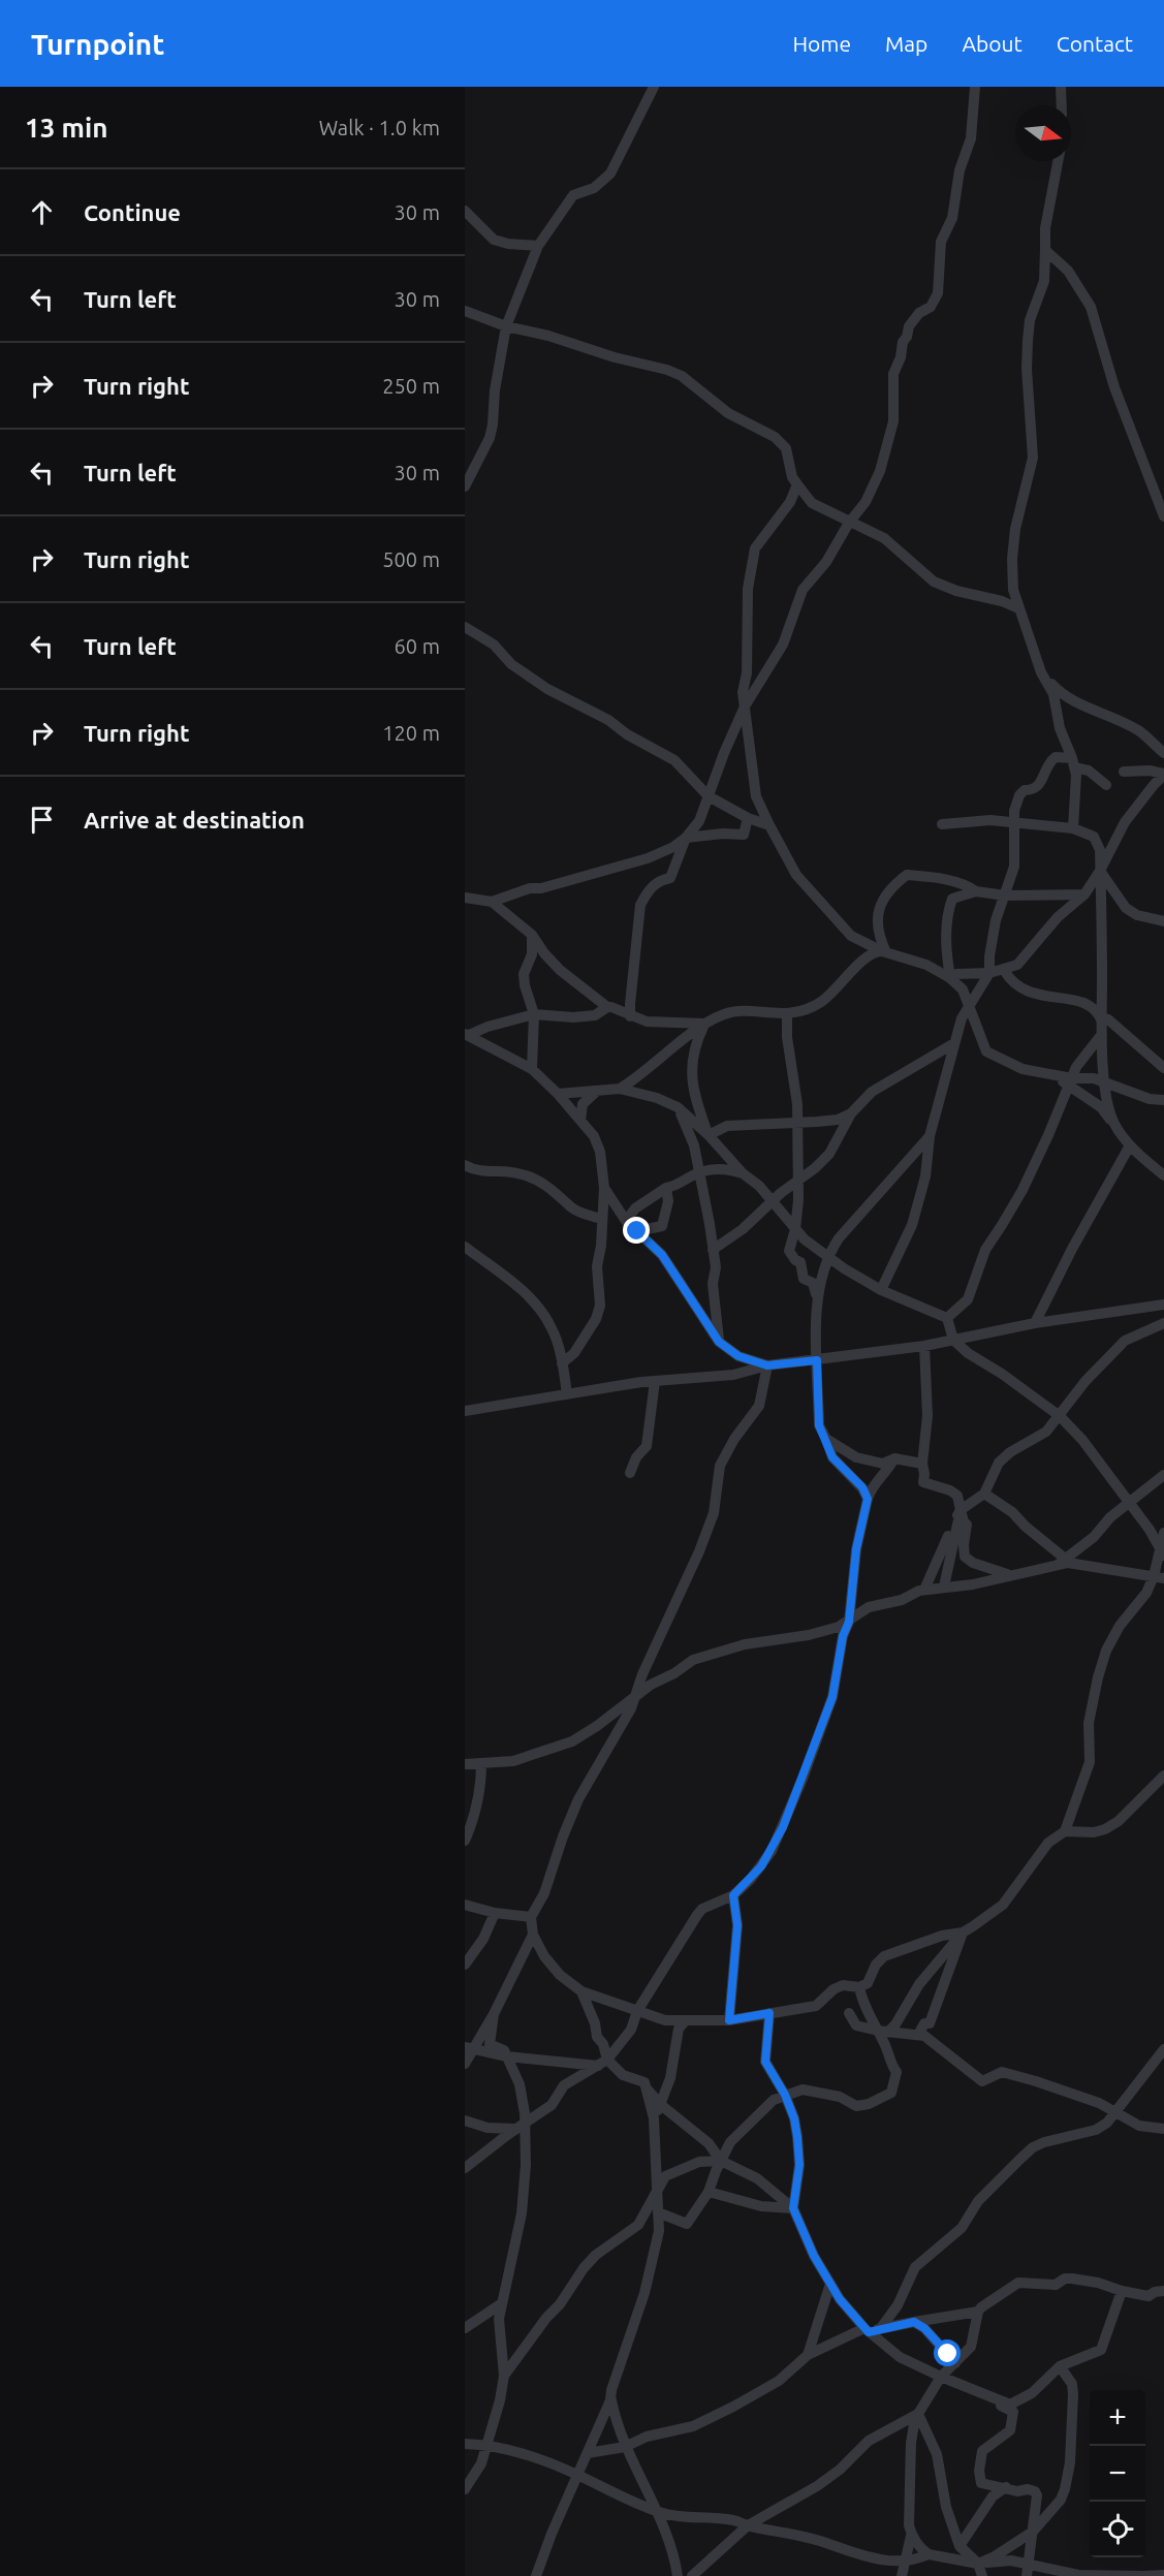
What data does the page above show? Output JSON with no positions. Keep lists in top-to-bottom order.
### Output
{
  "north": "right",
  "page": {
    "header": "Turnpoint",
    "nav": [
      "Home",
      "Map",
      "About",
      "Contact"
    ],
    "heading": ["13 min", "Walk · 1.0 km"],
    "list": [
      ["Continue", "30 m"],
      ["Turn left", "30 m"],
      ["Turn right", "250 m"],
      ["Turn left", "30 m"],
      ["Turn right", "500 m"],
      ["Turn left", "60 m"],
      ["Turn right", "120 m"],
      "Arrive at destination"
    ],
    "map_buttons": ["+", "−"]
  }
}
